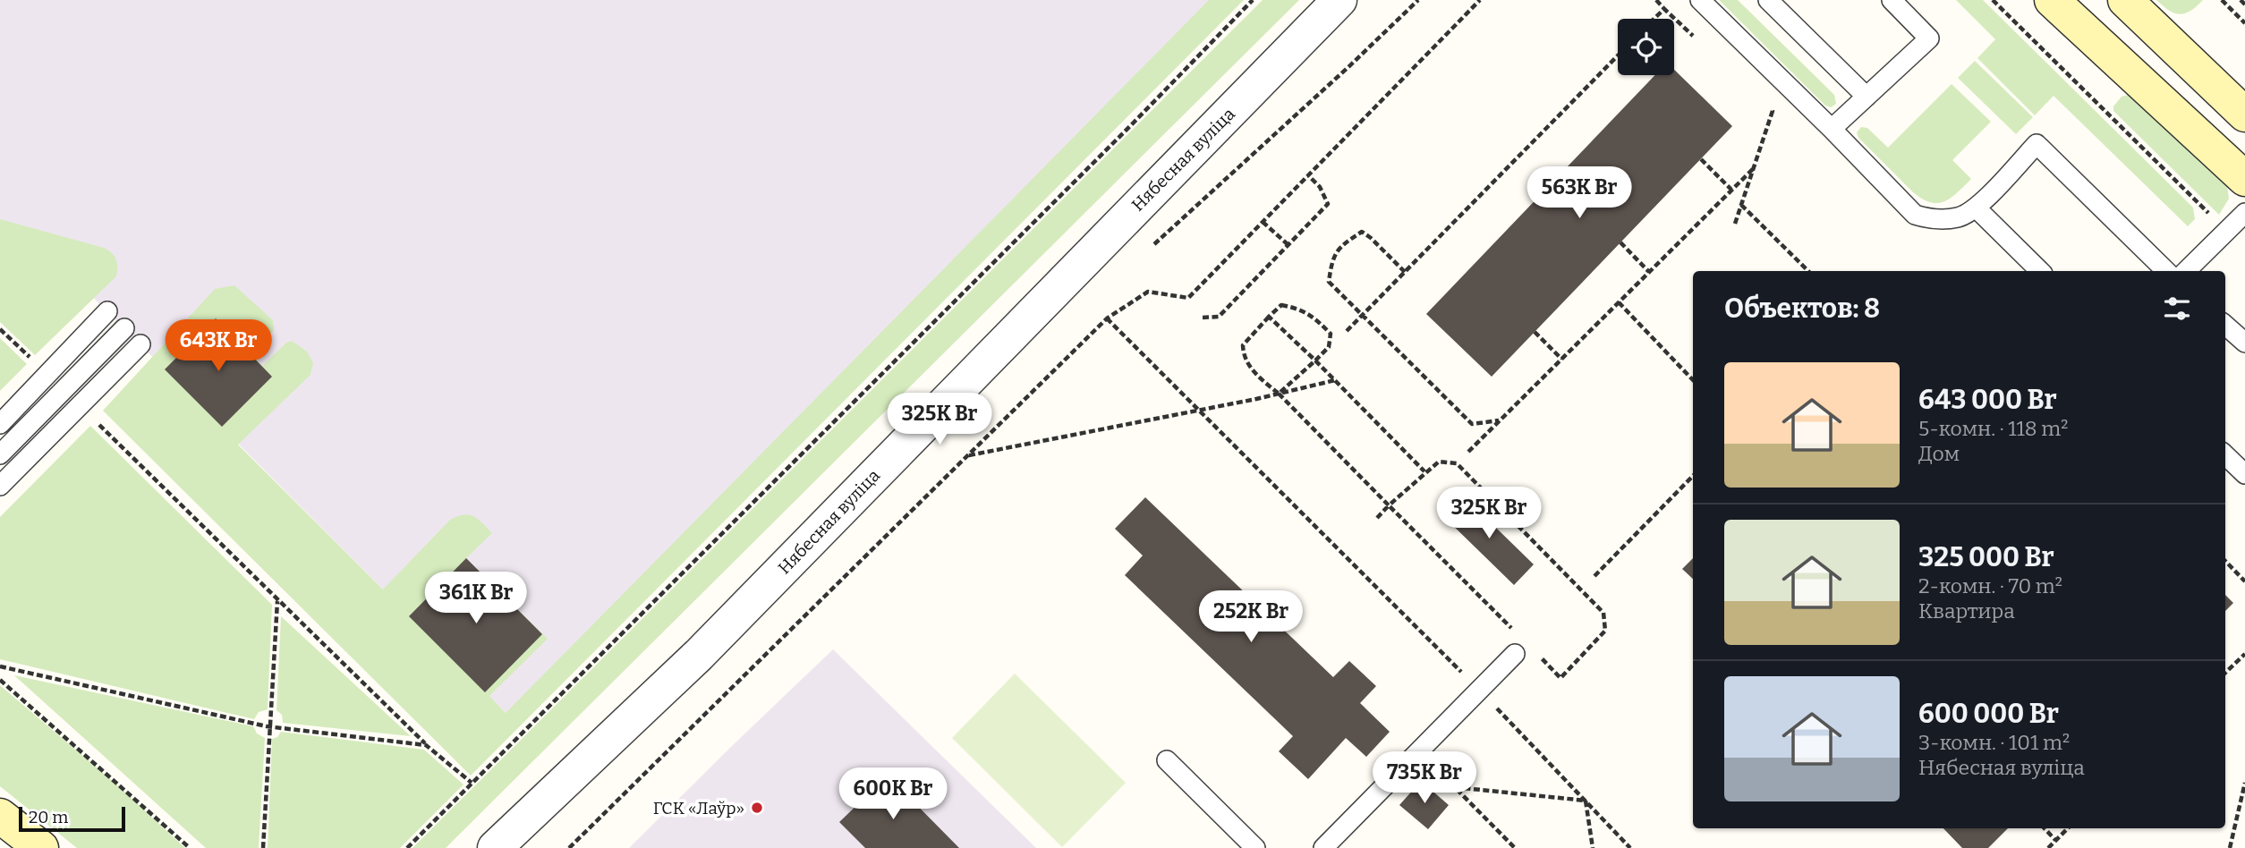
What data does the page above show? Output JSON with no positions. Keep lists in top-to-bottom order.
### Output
{
  "streets": {
    "street": ["Нябесная вуліца"]
  },
  "places": ["ГСК «Лаўр»"],
  "scale_bar": "20 m",
  "page": {
    "price": [
      "563K Br",
      "643K Br",
      "325K Br",
      "325K Br",
      "361K Br",
      "252K Br",
      "735K Br",
      "600K Br"
    ],
    "heading": "Объектов: 8",
    "list": [
      {
        "name": "643 000 Br",
        "note": "5-комн. · 118 m² · Дом"
      },
      {
        "name": "325 000 Br",
        "note": "2-комн. · 70 m² · Квартира"
      },
      {
        "name": "600 000 Br",
        "note": "3-комн. · 101 m² · Нябесная вуліца"
      }
    ],
    "scale": "20 m"
  }
}
